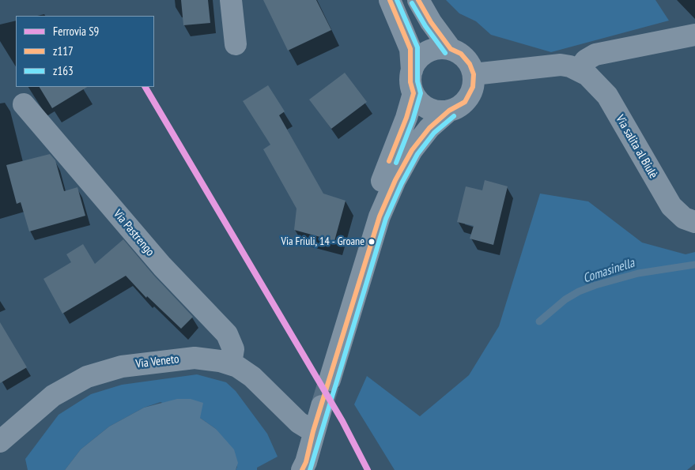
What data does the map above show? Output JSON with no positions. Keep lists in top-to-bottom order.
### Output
{
  "streets": {
    "street": ["Via salita al Biulè", "Via Pastrengo", "Via Veneto"]
  },
  "crossings": [
    ["Via Pastrengo", "Via Veneto"]
  ],
  "water": ["Comasinella"],
  "places": ["Via Friuli, 14 - Groane"],
  "lines": ["transit line z117", "transit line z163", "rail line S9"],
  "legend": ["Ferrovia S9", "z117", "z163"]
}
